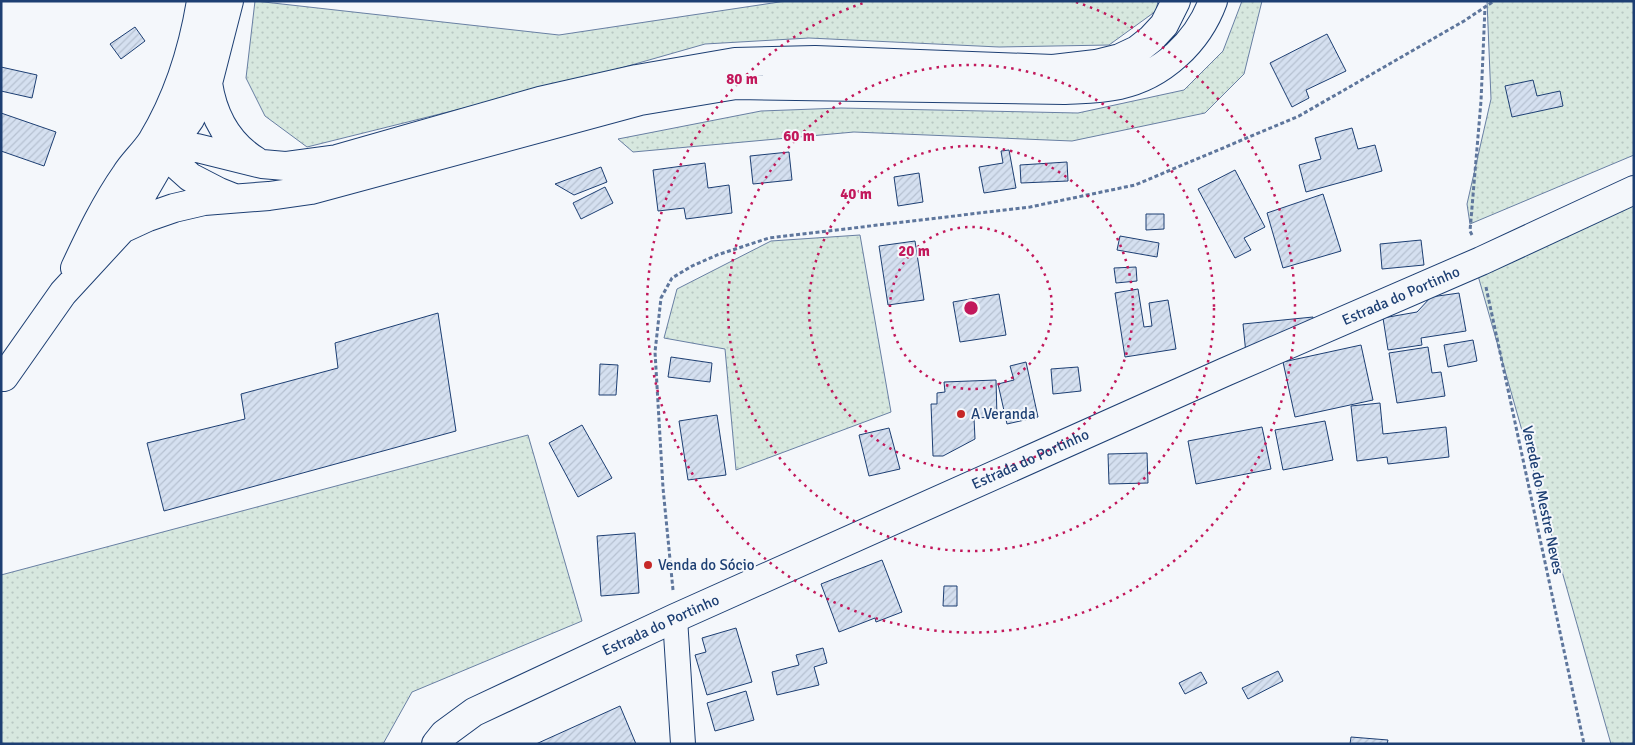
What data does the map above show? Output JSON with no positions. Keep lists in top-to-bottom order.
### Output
{
  "streets": {
    "main road": ["Estrada do Portinho"],
    "path": ["Verede do Mestre Neves"]
  },
  "crossings": [
    ["Estrada do Portinho", "Verede do Mestre Neves"]
  ],
  "places": ["A Veranda", "Venda do Sócio"],
  "rings": [
    "80 m",
    "60 m",
    "40 m",
    "20 m"
  ]
}
